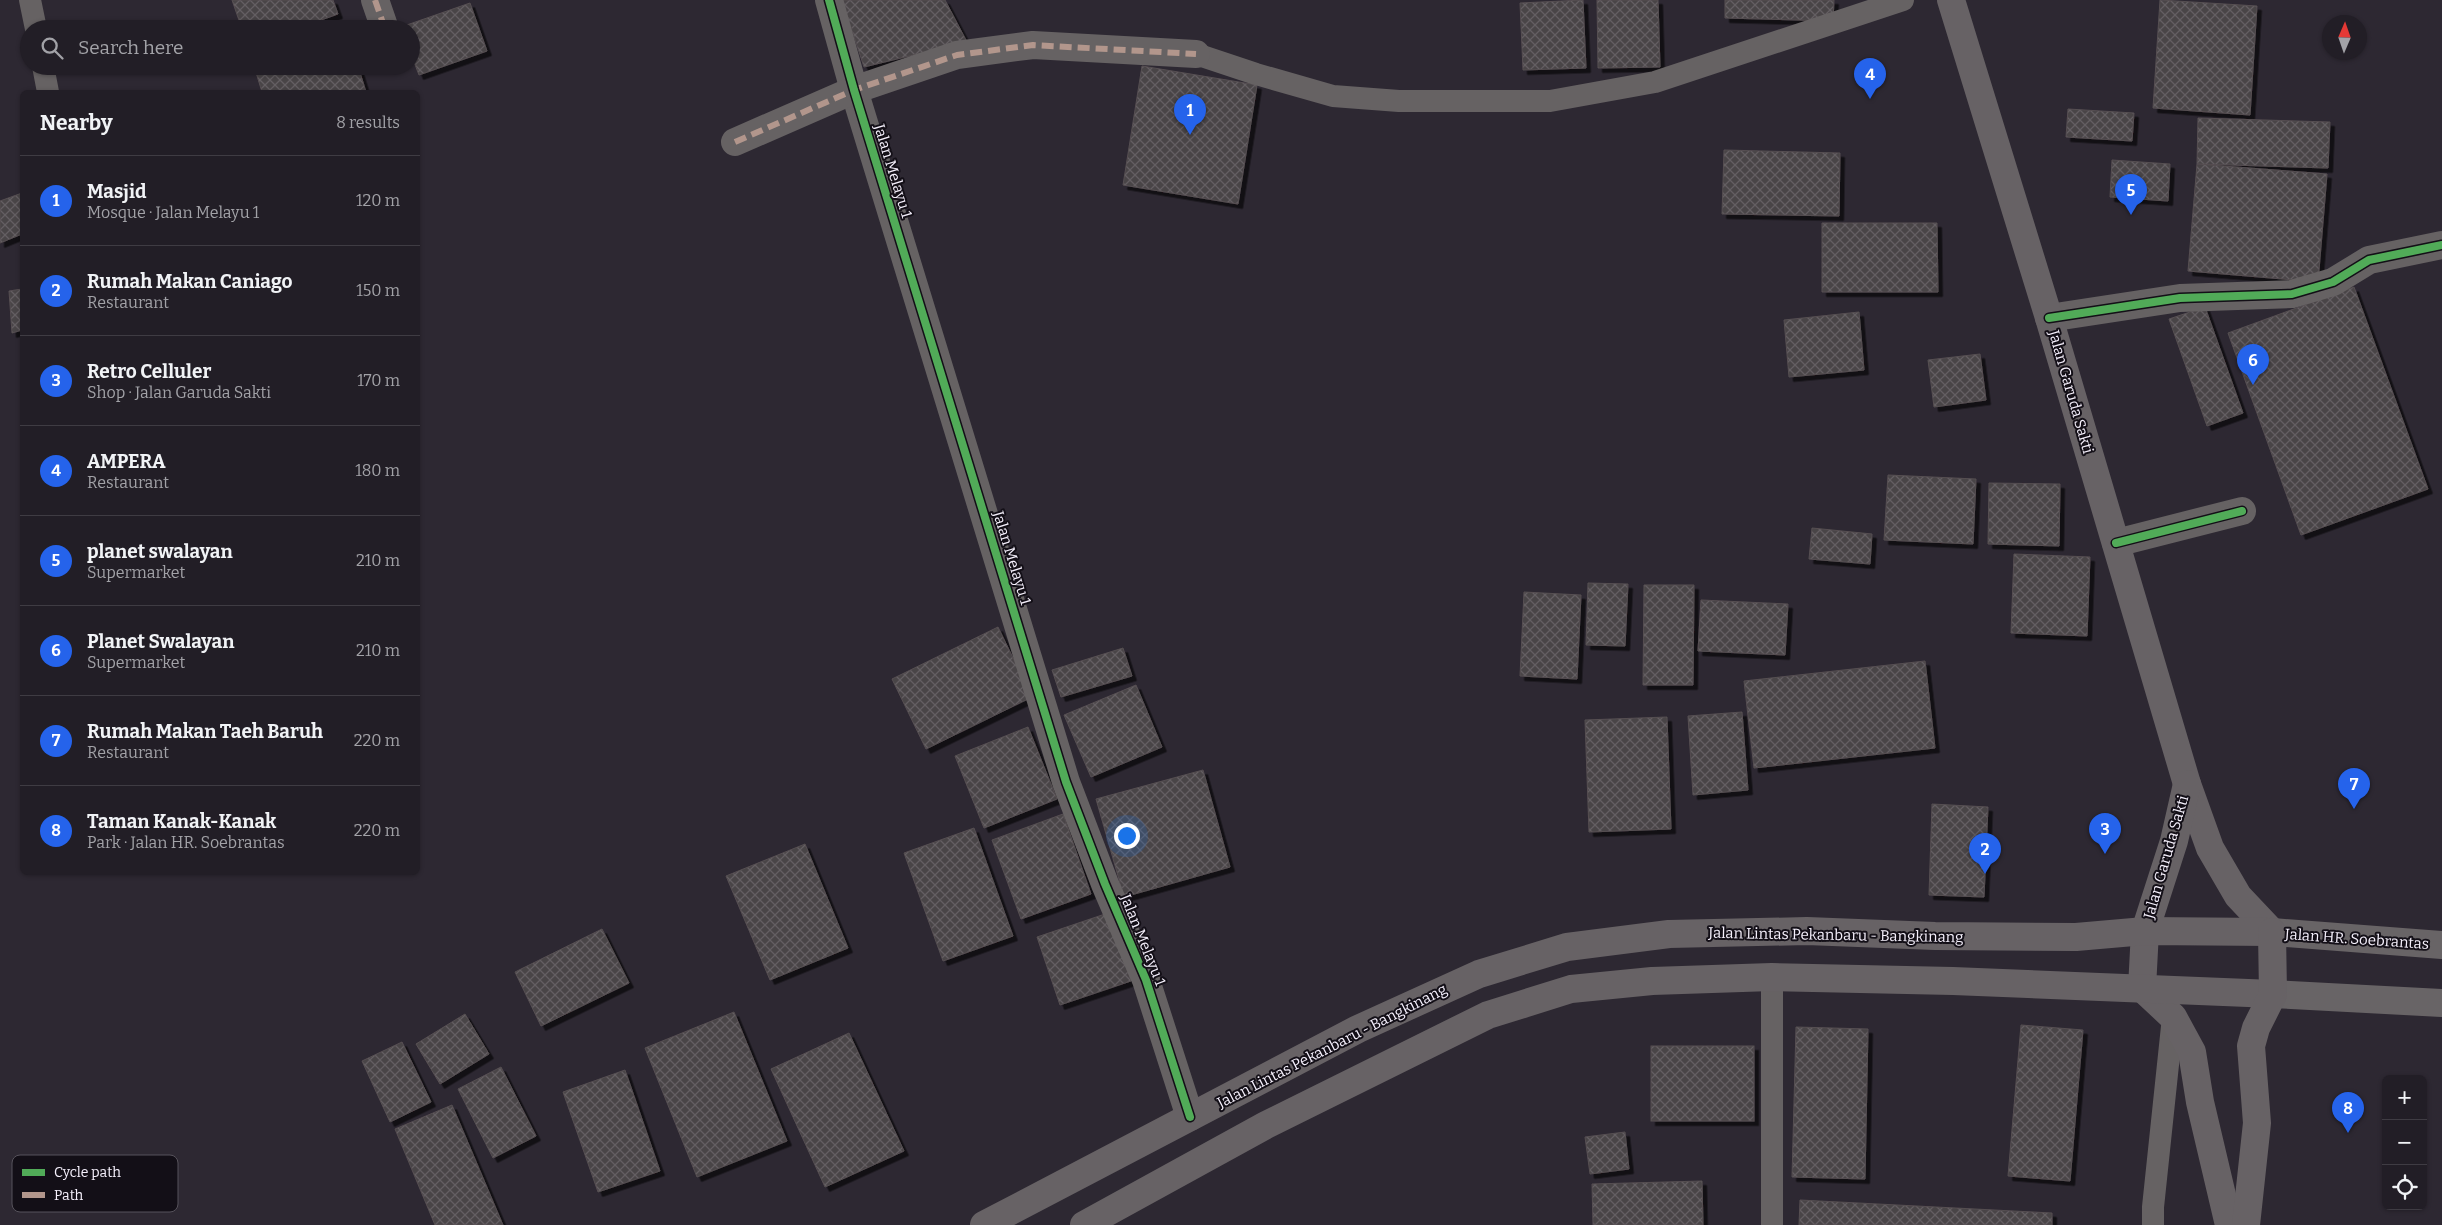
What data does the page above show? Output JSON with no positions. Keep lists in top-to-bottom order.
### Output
{
  "streets": {
    "highway": ["Jalan Garuda Sakti", "Jalan Lintas Pekanbaru - Bangkinang"],
    "main road": ["Jalan HR. Soebrantas"],
    "street": ["Jalan Melayu 1"]
  },
  "crossings": [
    ["Jalan Melayu 1", "Jalan Lintas Pekanbaru - Bangkinang"],
    ["Jalan Garuda Sakti", "Jalan Lintas Pekanbaru - Bangkinang"],
    ["Jalan Garuda Sakti", "Jalan HR. Soebrantas"],
    ["Jalan Lintas Pekanbaru - Bangkinang", "Jalan HR. Soebrantas"]
  ],
  "legend": ["Cycle path", "Path"],
  "north": "top",
  "page": {
    "search": "Search here",
    "pins": [
      "4",
      "1",
      "5",
      "6",
      "7",
      "3",
      "2",
      "8"
    ],
    "heading": ["Nearby", "8 results"],
    "list": [
      {
        "mark": "1",
        "name": "Masjid",
        "note": "Mosque · Jalan Melayu 1",
        "value": "120 m"
      },
      {
        "mark": "2",
        "name": "Rumah Makan Caniago",
        "note": "Restaurant",
        "value": "150 m"
      },
      {
        "mark": "3",
        "name": "Retro Celluler",
        "note": "Shop · Jalan Garuda Sakti",
        "value": "170 m"
      },
      {
        "mark": "4",
        "name": "AMPERA",
        "note": "Restaurant",
        "value": "180 m"
      },
      {
        "mark": "5",
        "name": "planet swalayan",
        "note": "Supermarket",
        "value": "210 m"
      },
      {
        "mark": "6",
        "name": "Planet Swalayan",
        "note": "Supermarket",
        "value": "210 m"
      },
      {
        "mark": "7",
        "name": "Rumah Makan Taeh Baruh",
        "note": "Restaurant",
        "value": "220 m"
      },
      {
        "mark": "8",
        "name": "Taman Kanak-Kanak",
        "note": "Park · Jalan HR. Soebrantas",
        "value": "220 m"
      }
    ],
    "map_buttons": ["+", "−"]
  }
}
